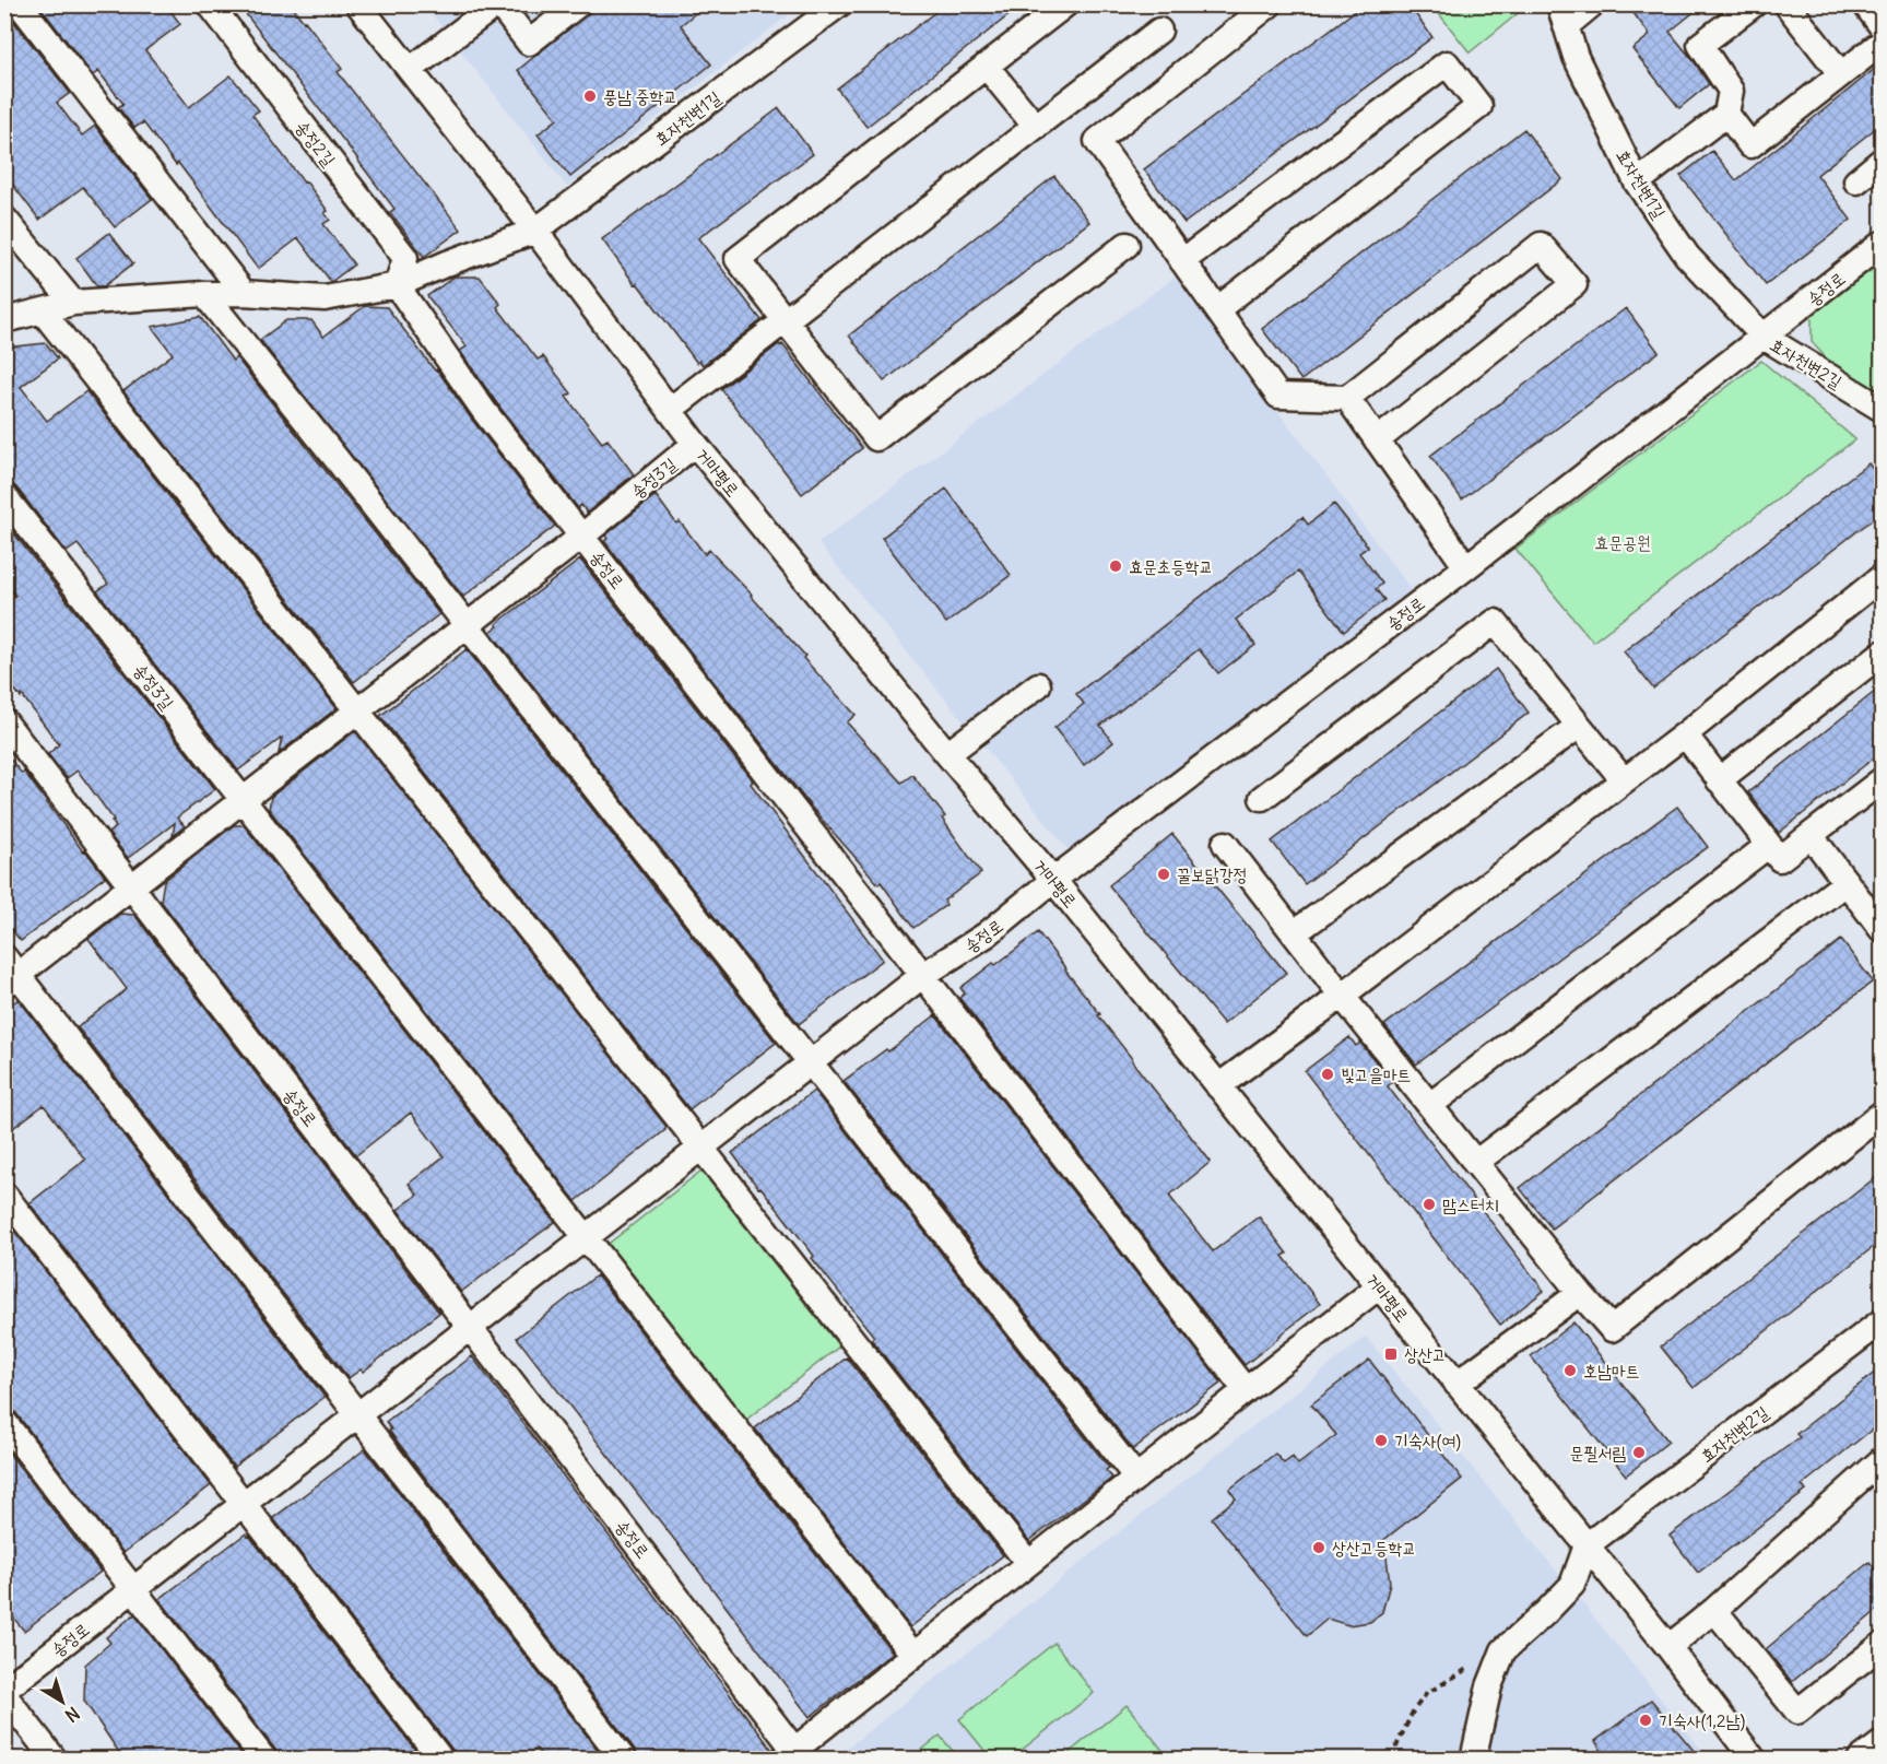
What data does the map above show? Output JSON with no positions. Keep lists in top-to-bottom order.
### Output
{
  "streets": {
    "street": [
      "효자천변1길",
      "송정2길",
      "송정로",
      "효자천변2길",
      "거마평로",
      "송정3길"
    ]
  },
  "crossings": [
    ["효자천변1길", "송정로"],
    ["효자천변1길", "효자천변2길"],
    ["효자천변1길", "거마평로"],
    ["송정로", "효자천변2길"],
    ["송정로", "거마평로"],
    ["송정로", "송정3길"],
    ["효자천변2길", "거마평로"],
    ["거마평로", "송정3길"]
  ],
  "parks": ["효문공원"],
  "places": {
    "other": [
      "풍남 중학교",
      "효문초등학교",
      "꿀보닭강정",
      "빛고을마트",
      "맘스터치",
      "호남마트",
      "기숙사(여)",
      "문필서림",
      "상산고등학교",
      "기숙사(1,2남)"
    ],
    "transit": ["상산고"]
  },
  "north": "bottom right"
}
